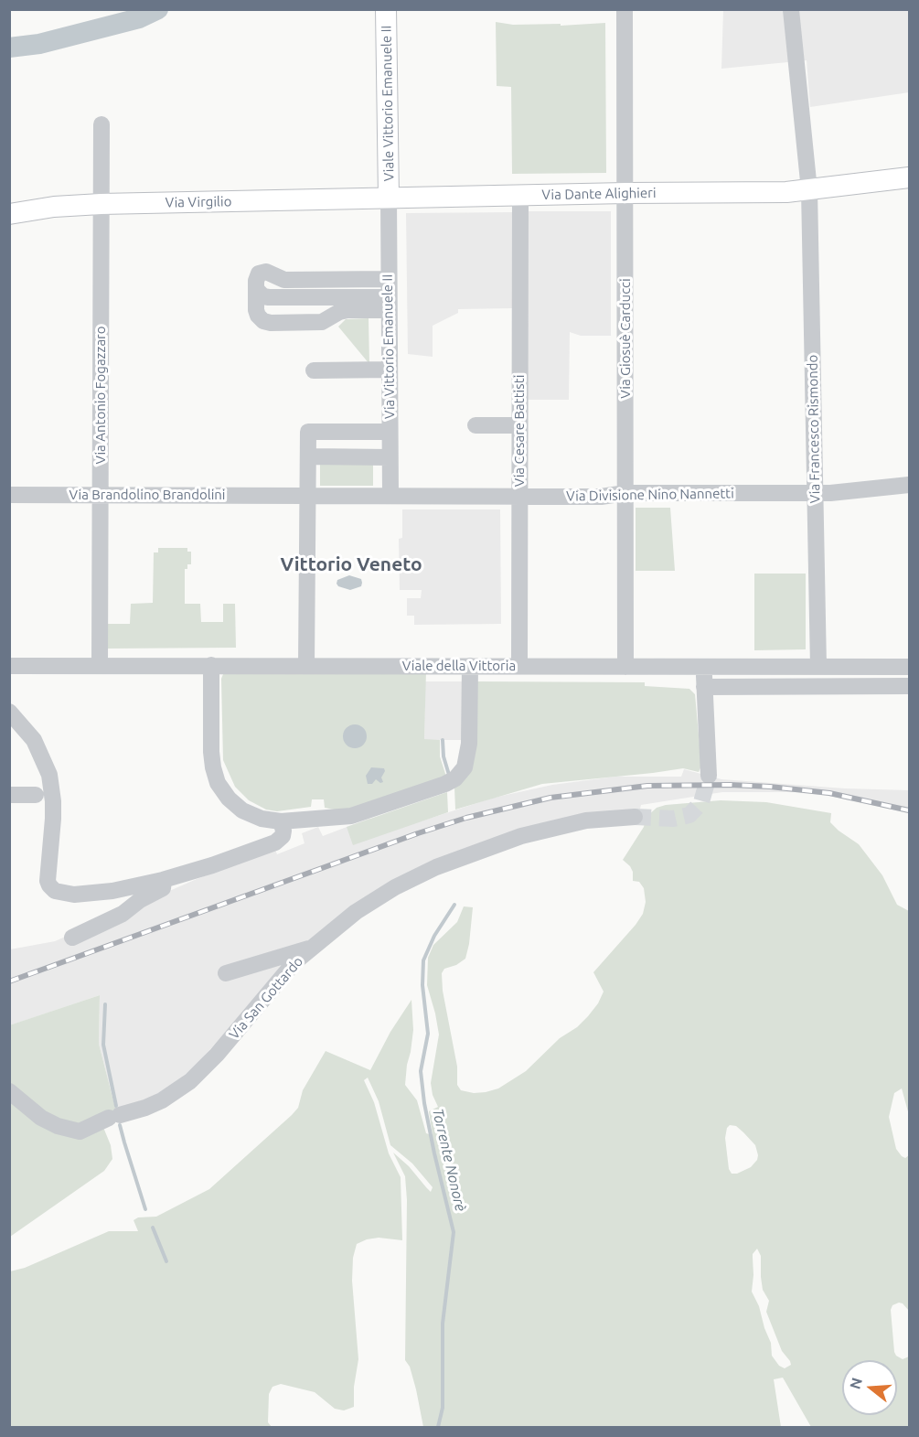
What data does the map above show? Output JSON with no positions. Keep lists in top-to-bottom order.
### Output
{
  "streets": {
    "main road": ["Viale Vittorio Emanuele II", "Via Dante Alighieri", "Via Virgilio"],
    "street": [
      "Via Giosuè Carducci",
      "Via Vittorio Emanuele II",
      "Via Antonio Fogazzaro",
      "Via Francesco Rismondo",
      "Via Cesare Battisti",
      "Via Brandolino Brandolini",
      "Via Divisione Nino Nannetti",
      "Viale della Vittoria",
      "Via San Gottardo"
    ]
  },
  "crossings": [
    ["Viale Vittorio Emanuele II", "Via Dante Alighieri"],
    ["Viale Vittorio Emanuele II", "Via Virgilio"],
    ["Viale Vittorio Emanuele II", "Via Vittorio Emanuele II"],
    ["Via Dante Alighieri", "Via Virgilio"],
    ["Via Dante Alighieri", "Via Giosuè Carducci"],
    ["Via Dante Alighieri", "Via Vittorio Emanuele II"],
    ["Via Dante Alighieri", "Via Francesco Rismondo"],
    ["Via Dante Alighieri", "Via Cesare Battisti"],
    ["Via Virgilio", "Via Vittorio Emanuele II"],
    ["Via Virgilio", "Via Antonio Fogazzaro"],
    ["Via Giosuè Carducci", "Via Divisione Nino Nannetti"],
    ["Via Giosuè Carducci", "Viale della Vittoria"],
    ["Via Vittorio Emanuele II", "Via Divisione Nino Nannetti"],
    ["Via Antonio Fogazzaro", "Via Brandolino Brandolini"],
    ["Via Antonio Fogazzaro", "Viale della Vittoria"],
    ["Via Francesco Rismondo", "Via Divisione Nino Nannetti"],
    ["Via Francesco Rismondo", "Viale della Vittoria"],
    ["Via Cesare Battisti", "Via Divisione Nino Nannetti"],
    ["Via Cesare Battisti", "Viale della Vittoria"],
    ["Via Brandolino Brandolini", "Via Divisione Nino Nannetti"]
  ],
  "districts": ["Vittorio Veneto"],
  "water": ["Torrente Nonorè"],
  "north": "left"
}
